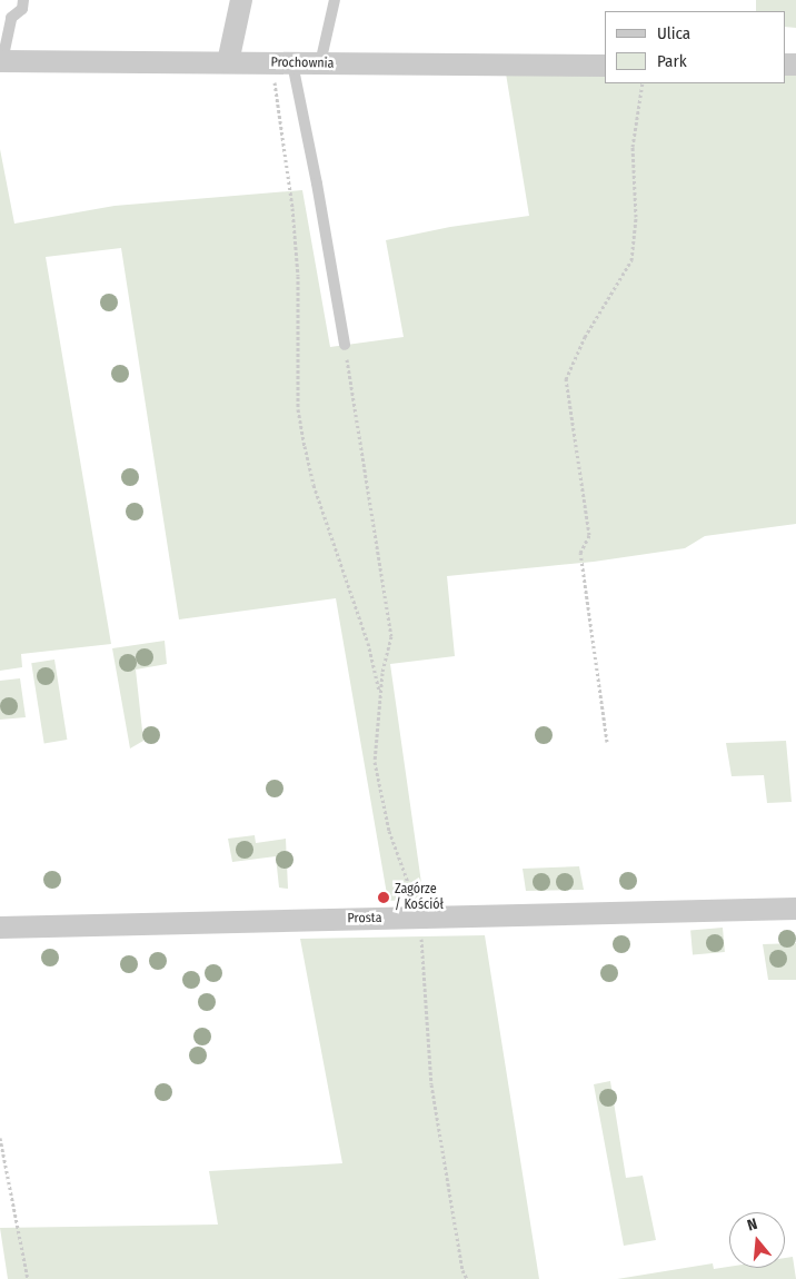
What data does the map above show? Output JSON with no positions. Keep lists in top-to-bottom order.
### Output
{
  "streets": {
    "street": ["Prochownia", "Prosta"]
  },
  "places": ["Zagórze / Kościół"],
  "legend": ["Ulica", "Park"],
  "north": "top"
}
